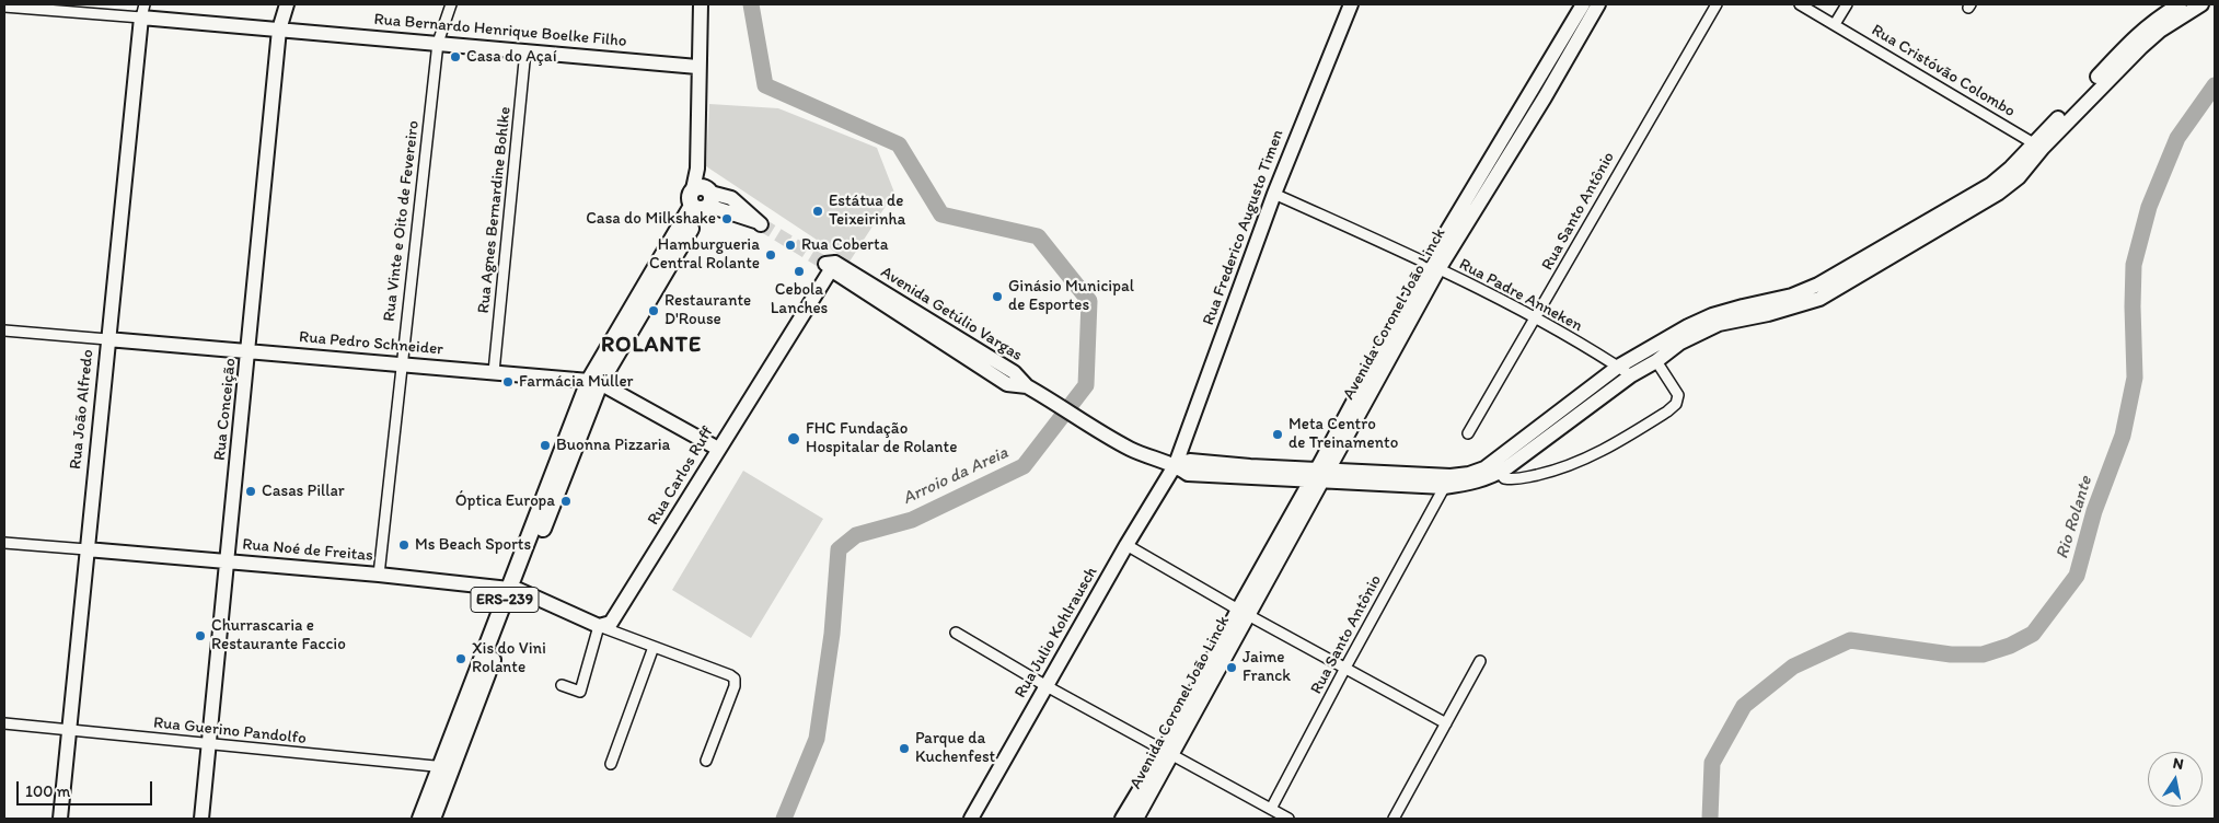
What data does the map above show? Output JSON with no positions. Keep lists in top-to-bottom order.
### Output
{
  "streets": {
    "main road": [
      "Rua Bernardo Henrique Boelke Filho",
      "Rua Frederico Augusto Timen",
      "Avenida Getúlio Vargas",
      "Avenida Coronel João Linck",
      "Rua Pedro Schneider",
      "Rua João Alfredo",
      "Rua Conceição",
      "Rua Carlos Ruff",
      "Rua Noé de Freitas",
      "ERS-239",
      "Rua Julio Kohlrausch"
    ],
    "street": [
      "Rua Cristóvão Colombo",
      "Rua Agnes Bernardine Bohlke",
      "Rua Santo Antônio",
      "Rua Vinte e Oito de Fevereiro",
      "Rua Padre Anneken",
      "Rua Guerino Pandolfo"
    ]
  },
  "crossings": [
    ["Rua Bernardo Henrique Boelke Filho", "Rua Agnes Bernardine Bohlke"],
    ["Rua Bernardo Henrique Boelke Filho", "Rua Vinte e Oito de Fevereiro"],
    ["Rua Bernardo Henrique Boelke Filho", "Rua João Alfredo"],
    ["Rua Bernardo Henrique Boelke Filho", "Rua Conceição"],
    ["Rua Agnes Bernardine Bohlke", "Rua Pedro Schneider"],
    ["Rua Santo Antônio", "Rua Padre Anneken"],
    ["Rua Santo Antônio", "Avenida Getúlio Vargas"],
    ["Rua Vinte e Oito de Fevereiro", "Rua Pedro Schneider"],
    ["Rua Vinte e Oito de Fevereiro", "Rua Noé de Freitas"],
    ["Rua Frederico Augusto Timen", "Rua Padre Anneken"],
    ["Rua Frederico Augusto Timen", "Avenida Getúlio Vargas"],
    ["Rua Frederico Augusto Timen", "Rua Julio Kohlrausch"],
    ["Rua Padre Anneken", "Avenida Coronel João Linck"],
    ["Avenida Getúlio Vargas", "Avenida Coronel João Linck"],
    ["Avenida Getúlio Vargas", "Rua Carlos Ruff"],
    ["Avenida Getúlio Vargas", "Rua Julio Kohlrausch"],
    ["Rua Pedro Schneider", "Rua João Alfredo"],
    ["Rua Pedro Schneider", "Rua Conceição"],
    ["Rua Pedro Schneider", "Rua Carlos Ruff"],
    ["Rua Pedro Schneider", "ERS-239"],
    ["Rua João Alfredo", "Rua Noé de Freitas"],
    ["Rua João Alfredo", "Rua Guerino Pandolfo"],
    ["Rua Conceição", "Rua Noé de Freitas"],
    ["Rua Conceição", "Rua Guerino Pandolfo"],
    ["Rua Carlos Ruff", "Rua Noé de Freitas"],
    ["Rua Noé de Freitas", "ERS-239"],
    ["ERS-239", "Rua Guerino Pandolfo"]
  ],
  "districts": ["ROLANTE"],
  "water": ["Arroio da Areia", "Rio Rolante"],
  "places": [
    "Casa do Açaí",
    "Estátua de Teixeirinha",
    "Casa do Milkshake",
    "Rua Coberta",
    "Hamburgueria Central Rolante",
    "Cebola Lanches",
    "Ginásio Municipal de Esportes",
    "Restaurante D'Rouse",
    "Farmácia Müller",
    "Meta Centro de Treinamento",
    "FHC Fundação Hospitalar de Rolante",
    "Buonna Pizzaria",
    "Casas Pillar",
    "Óptica Europa",
    "Ms Beach Sports",
    "Churrascaria e Restaurante Faccio",
    "Xis do Vini Rolante",
    "Jaime Franck",
    "Parque da Kuchenfest"
  ],
  "scale_bar": "100 m",
  "north": "top"
}
